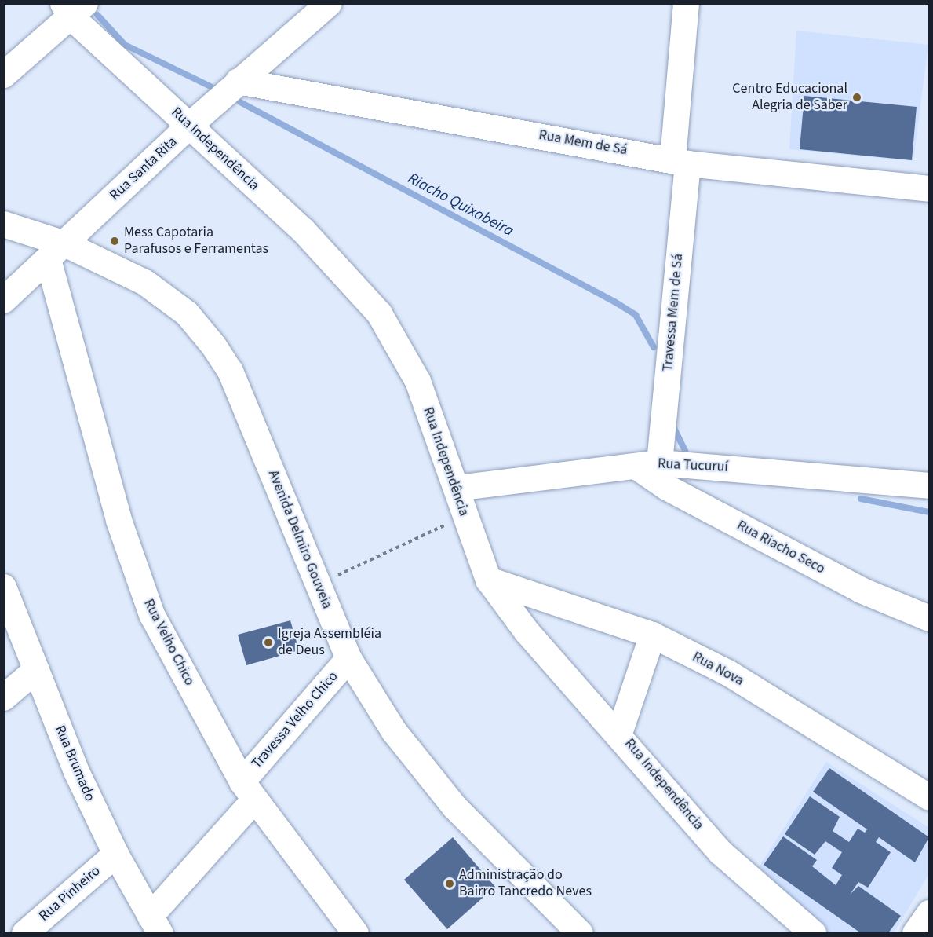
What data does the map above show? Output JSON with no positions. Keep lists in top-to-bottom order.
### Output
{
  "streets": {
    "street": [
      "Rua Mem de Sá",
      "Rua Independência",
      "Rua Santa Rita",
      "Travessa Mem de Sá",
      "Rua Tucuruí",
      "Avenida Delmiro Gouveia",
      "Rua Riacho Seco",
      "Rua Velho Chico",
      "Rua Nova",
      "Travessa Velho Chico",
      "Rua Brumado",
      "Rua Pinheiro"
    ]
  },
  "crossings": [
    ["Rua Mem de Sá", "Rua Santa Rita"],
    ["Rua Mem de Sá", "Travessa Mem de Sá"],
    ["Rua Independência", "Rua Santa Rita"],
    ["Rua Independência", "Rua Tucuruí"],
    ["Rua Independência", "Rua Nova"],
    ["Rua Santa Rita", "Avenida Delmiro Gouveia"],
    ["Rua Santa Rita", "Rua Velho Chico"],
    ["Travessa Mem de Sá", "Rua Tucuruí"],
    ["Travessa Mem de Sá", "Rua Riacho Seco"],
    ["Rua Tucuruí", "Rua Riacho Seco"],
    ["Avenida Delmiro Gouveia", "Rua Velho Chico"],
    ["Avenida Delmiro Gouveia", "Travessa Velho Chico"],
    ["Rua Velho Chico", "Travessa Velho Chico"],
    ["Travessa Velho Chico", "Rua Brumado"],
    ["Rua Brumado", "Rua Pinheiro"]
  ],
  "water": ["Riacho Quixabeira"],
  "places": [
    "Centro Educacional Alegria de Saber",
    "Mess Capotaria Parafusos e Ferramentas",
    "Igreja Assembléia de Deus",
    "Administração do Bairro Tancredo Neves"
  ]
}
